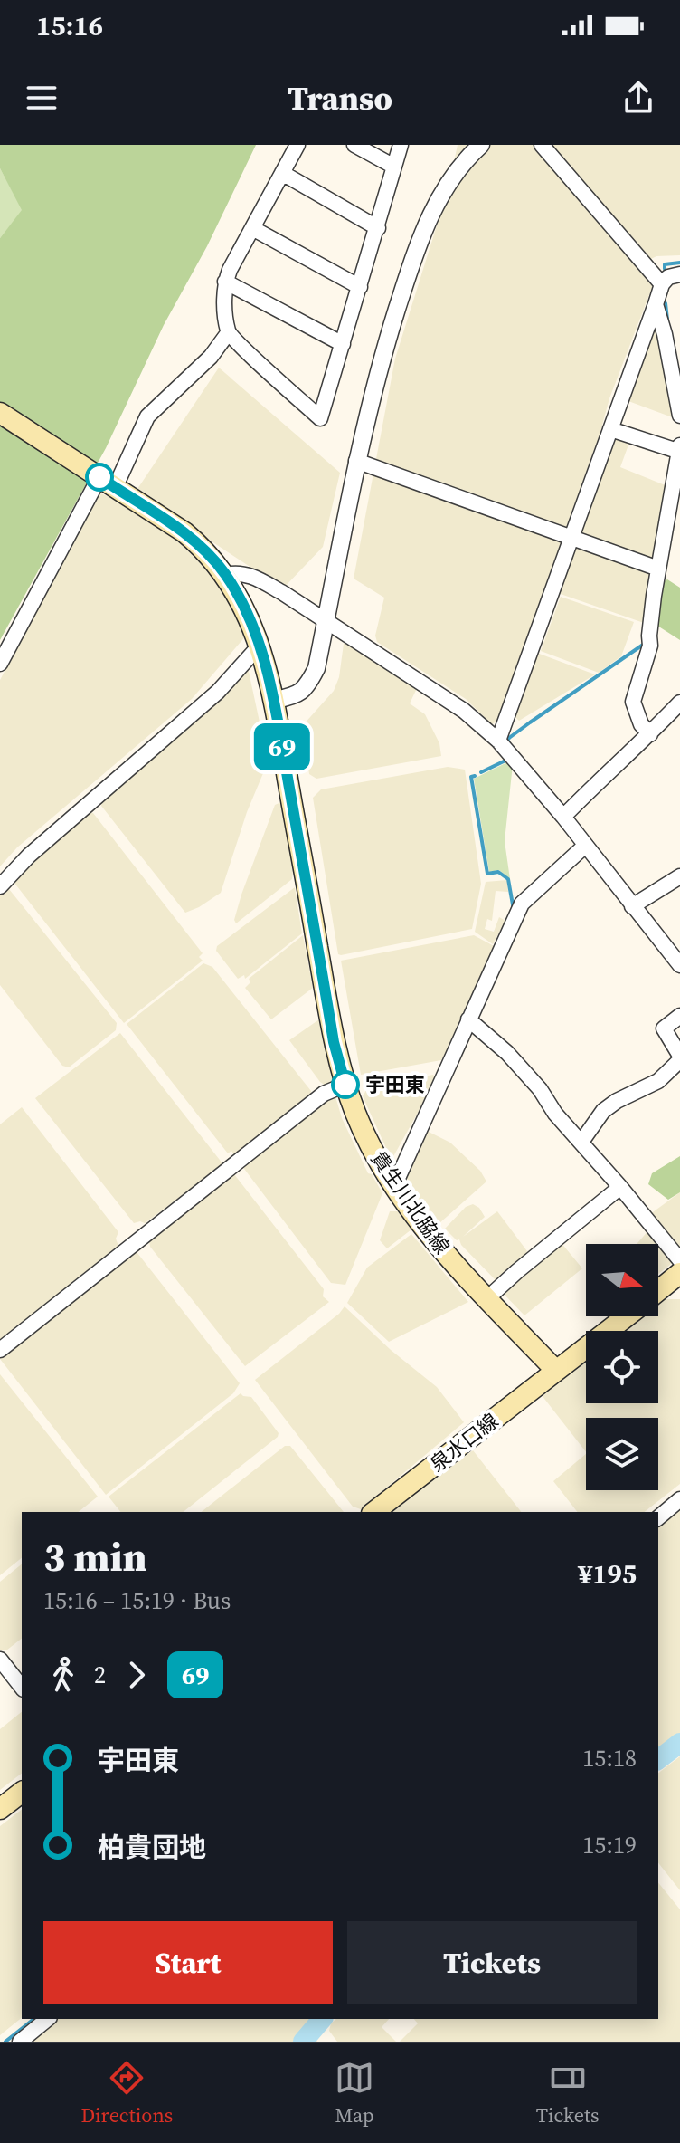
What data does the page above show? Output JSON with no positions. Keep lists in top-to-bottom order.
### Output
{
  "streets": {
    "main road": ["貴生川北脇線", "泉水口線"]
  },
  "crossings": [
    ["貴生川北脇線", "泉水口線"]
  ],
  "places": ["宇田東"],
  "lines": ["bus line 69"],
  "north": "right",
  "page": {
    "status": "15:16",
    "header": "Transo",
    "on_map": "69",
    "heading": ["3 min", "15:16 – 15:19 · Bus", "¥195"],
    "legs": ["2", "69"],
    "list": [
      {
        "name": "宇田東",
        "value": "15:18"
      },
      {
        "name": "柏貴団地",
        "value": "15:19"
      }
    ],
    "buttons": ["Start", "Tickets"],
    "tabs": ["Directions", "Map", "Tickets"]
  }
}
